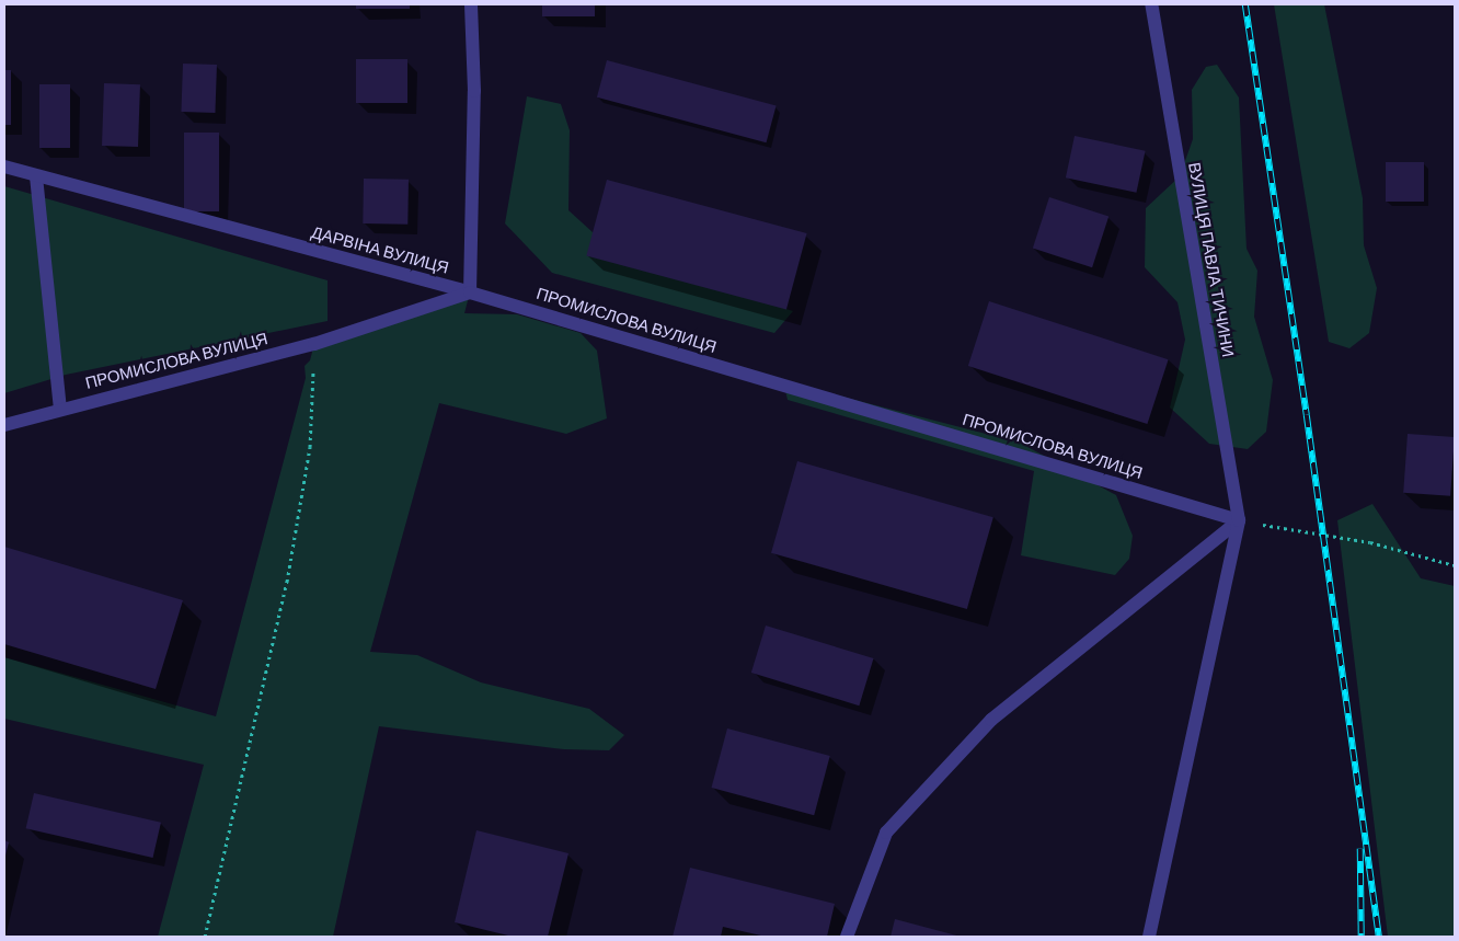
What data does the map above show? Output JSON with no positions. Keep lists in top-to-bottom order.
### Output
{
  "streets": {
    "street": ["ДАРВІНА ВУЛИЦЯ", "ВУЛИЦЯ ПАВЛА ТИЧИНИ", "ПРОМИСЛОВА ВУЛИЦЯ"]
  },
  "crossings": [
    ["ДАРВІНА ВУЛИЦЯ", "ПРОМИСЛОВА ВУЛИЦЯ"],
    ["ВУЛИЦЯ ПАВЛА ТИЧИНИ", "ПРОМИСЛОВА ВУЛИЦЯ"]
  ]
}
